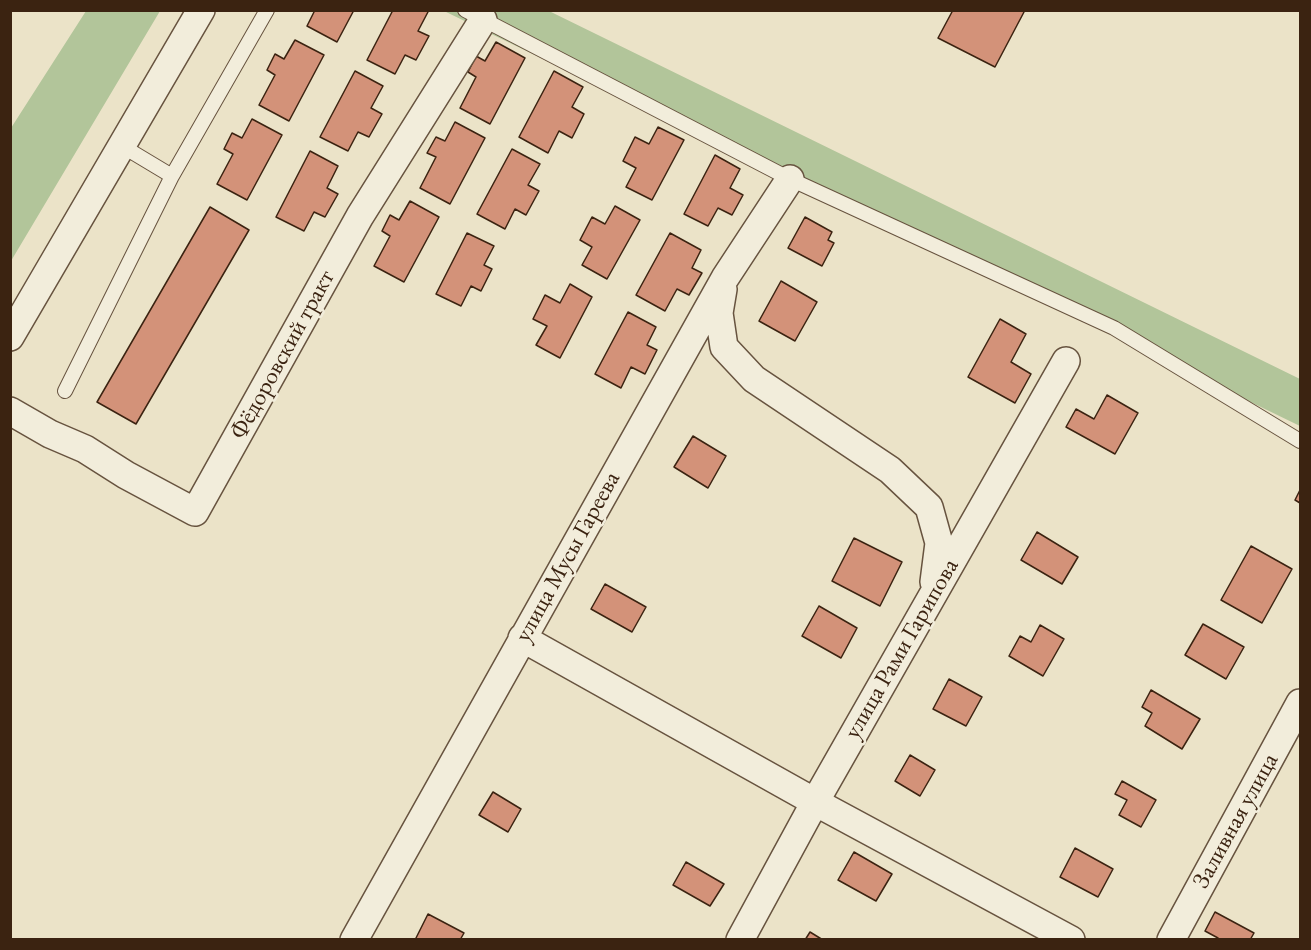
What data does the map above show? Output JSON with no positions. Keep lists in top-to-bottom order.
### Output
{
  "streets": {
    "street": [
      "Фёдоровский тракт",
      "улица Мусы Гареева",
      "улица Рами Гарипова",
      "Заливная улица"
    ]
  }
}
